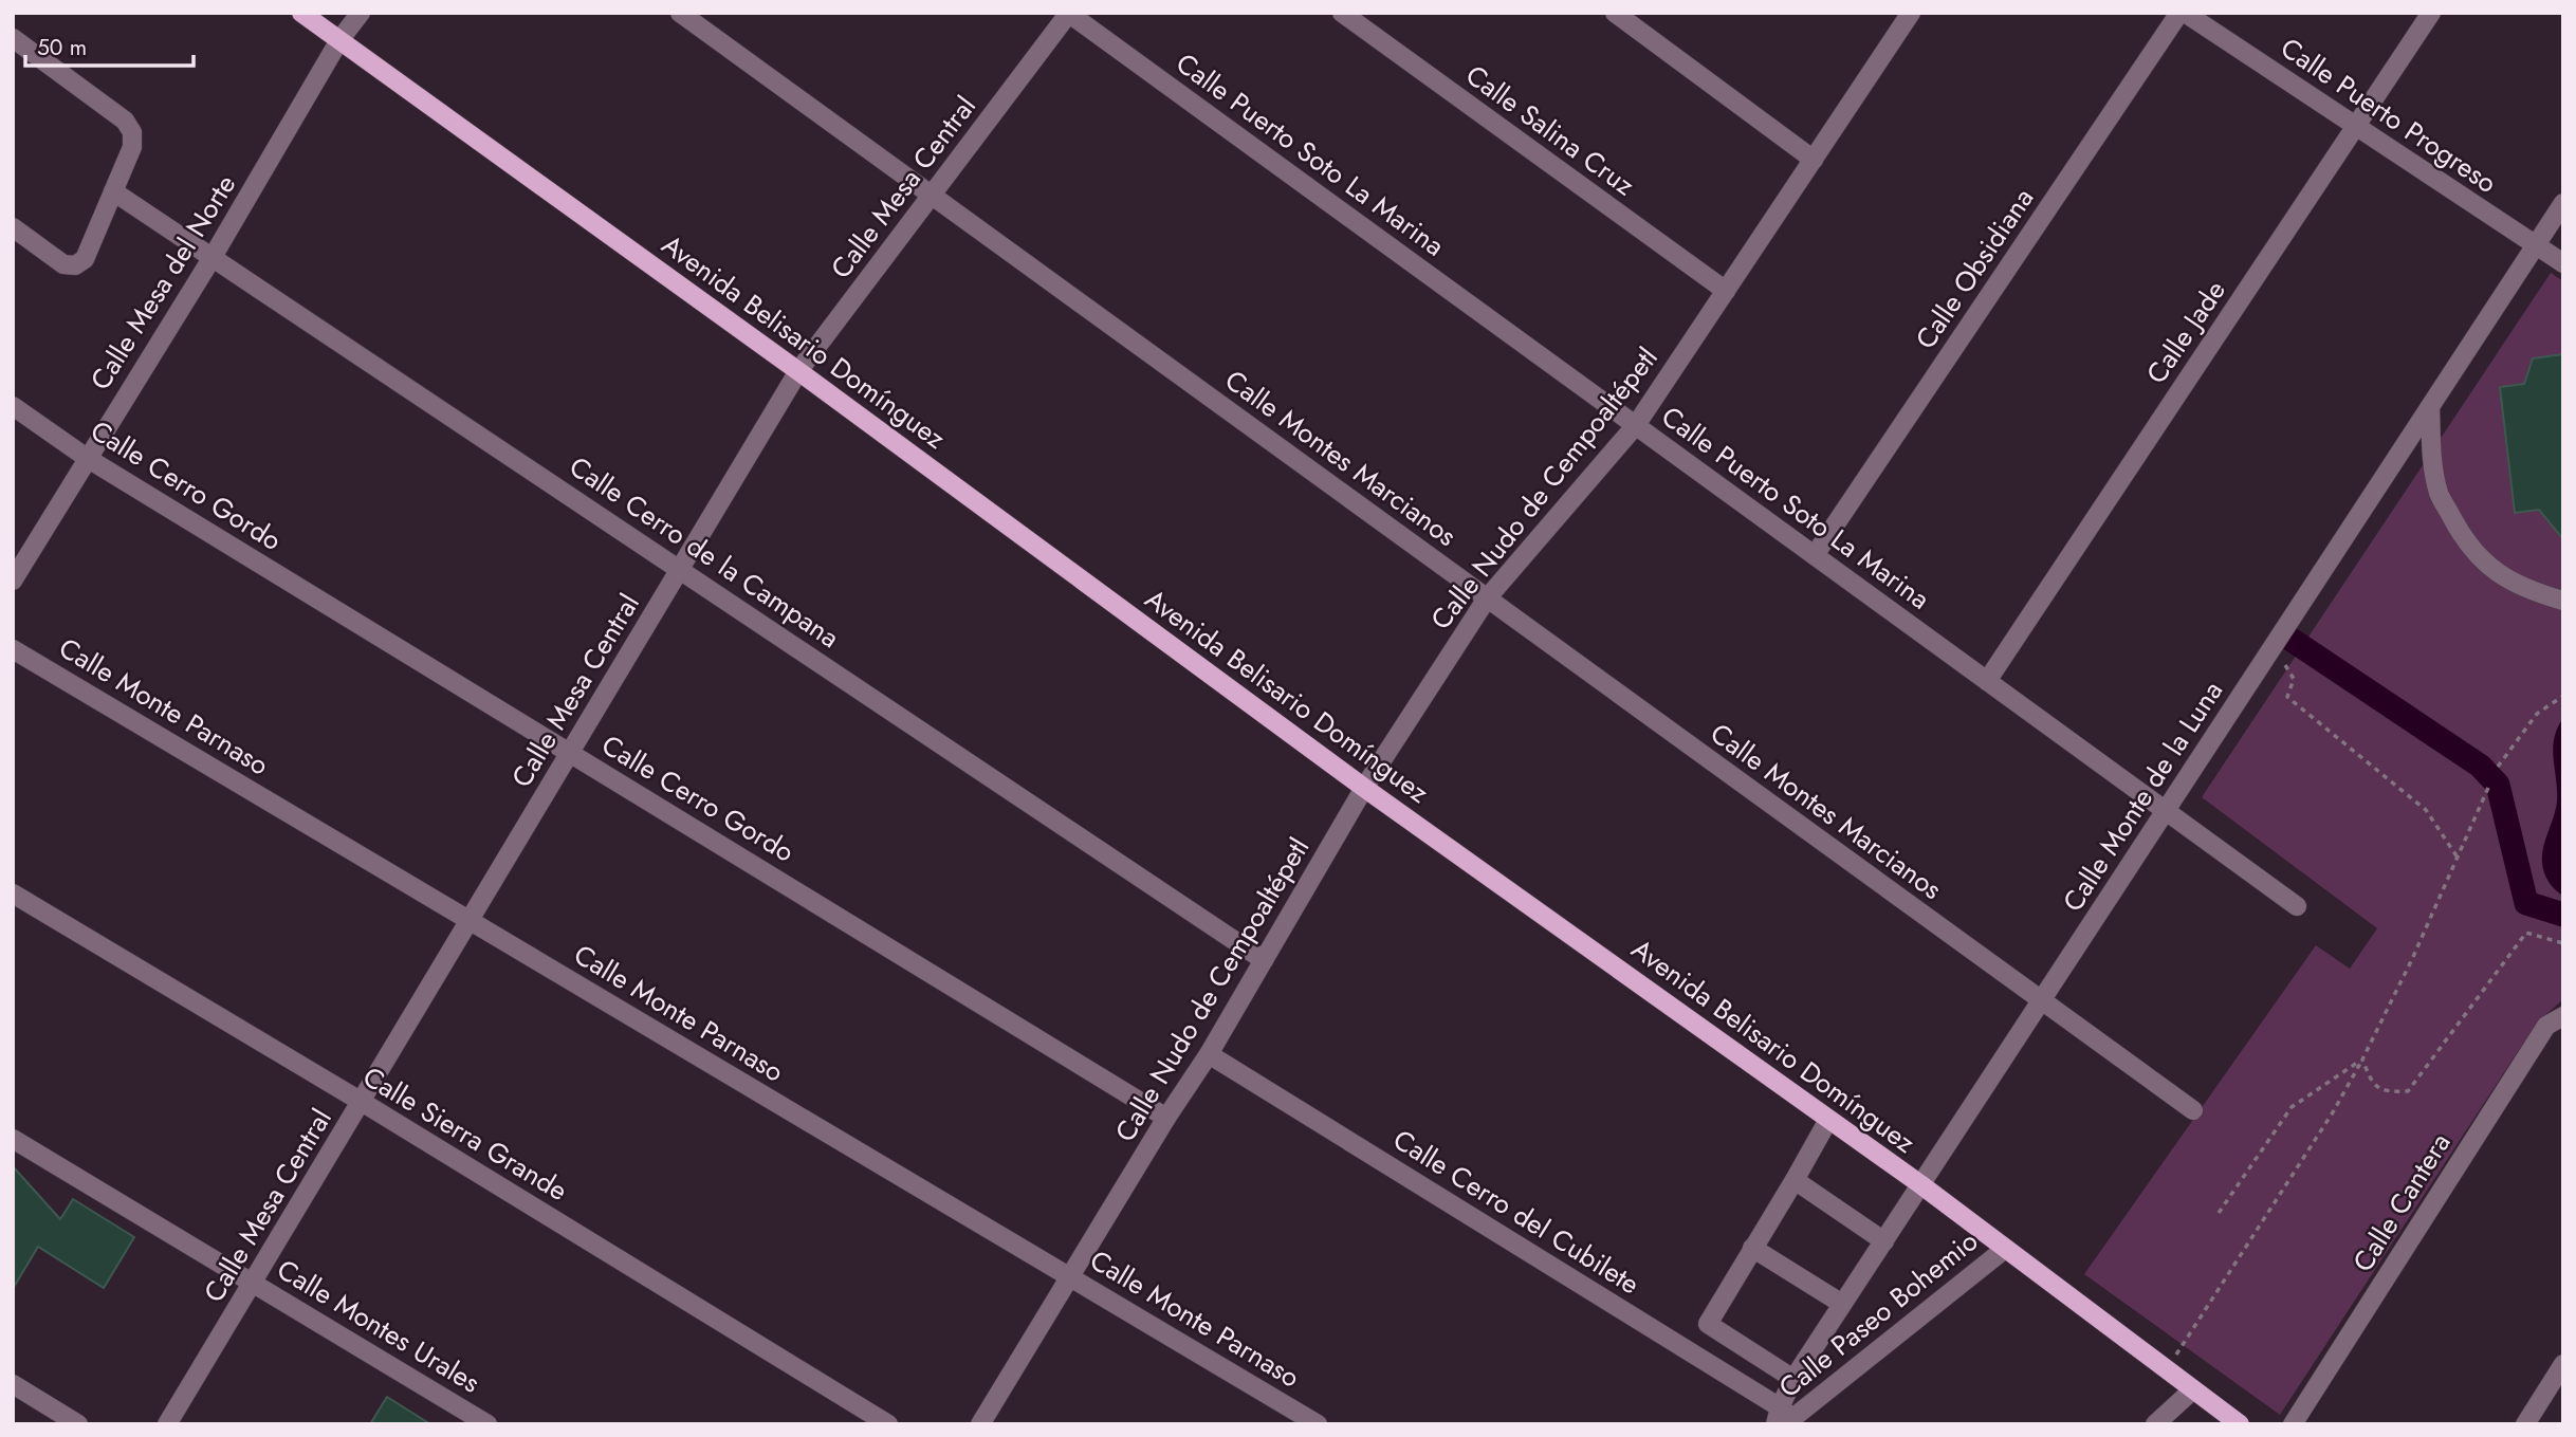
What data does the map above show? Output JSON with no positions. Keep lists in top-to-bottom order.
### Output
{
  "streets": {
    "main road": ["Avenida Belisario Domínguez"],
    "street": [
      "Calle Puerto Progreso",
      "Calle Salina Cruz",
      "Calle Puerto Soto La Marina",
      "Calle Mesa Central",
      "Calle Obsidiana",
      "Calle Mesa del Norte",
      "Calle Jade",
      "Calle Montes Marcianos",
      "Calle Cerro Gordo",
      "Calle Nudo de Cempoaltépetl",
      "Calle Cerro de la Campana",
      "Calle Monte Parnaso",
      "Calle Monte de la Luna",
      "Calle Sierra Grande",
      "Calle Cantera",
      "Calle Cerro del Cubilete",
      "Calle Paseo Bohemio",
      "Calle Montes Urales"
    ]
  },
  "crossings": [
    ["Calle Puerto Progreso", "Calle Obsidiana"],
    ["Calle Puerto Progreso", "Calle Jade"],
    ["Calle Puerto Progreso", "Calle Monte de la Luna"],
    ["Calle Salina Cruz", "Calle Nudo de Cempoaltépetl"],
    ["Calle Puerto Soto La Marina", "Calle Mesa Central"],
    ["Calle Puerto Soto La Marina", "Calle Obsidiana"],
    ["Calle Puerto Soto La Marina", "Calle Jade"],
    ["Calle Puerto Soto La Marina", "Calle Nudo de Cempoaltépetl"],
    ["Calle Puerto Soto La Marina", "Calle Monte de la Luna"],
    ["Calle Mesa Central", "Avenida Belisario Domínguez"],
    ["Calle Mesa Central", "Calle Montes Marcianos"],
    ["Calle Mesa Central", "Calle Cerro Gordo"],
    ["Calle Mesa Central", "Calle Cerro de la Campana"],
    ["Calle Mesa Central", "Calle Monte Parnaso"],
    ["Calle Mesa Central", "Calle Sierra Grande"],
    ["Calle Mesa Central", "Calle Montes Urales"],
    ["Calle Mesa del Norte", "Avenida Belisario Domínguez"],
    ["Calle Mesa del Norte", "Calle Cerro Gordo"],
    ["Calle Mesa del Norte", "Calle Cerro de la Campana"],
    ["Avenida Belisario Domínguez", "Calle Nudo de Cempoaltépetl"],
    ["Avenida Belisario Domínguez", "Calle Monte de la Luna"],
    ["Avenida Belisario Domínguez", "Calle Paseo Bohemio"],
    ["Calle Montes Marcianos", "Calle Nudo de Cempoaltépetl"],
    ["Calle Montes Marcianos", "Calle Monte de la Luna"],
    ["Calle Cerro Gordo", "Calle Nudo de Cempoaltépetl"],
    ["Calle Nudo de Cempoaltépetl", "Calle Cerro de la Campana"],
    ["Calle Nudo de Cempoaltépetl", "Calle Monte Parnaso"],
    ["Calle Nudo de Cempoaltépetl", "Calle Cerro del Cubilete"],
    ["Calle Monte de la Luna", "Calle Cerro del Cubilete"],
    ["Calle Monte de la Luna", "Calle Paseo Bohemio"],
    ["Calle Cerro del Cubilete", "Calle Paseo Bohemio"]
  ],
  "scale_bar": "50 m"
}
